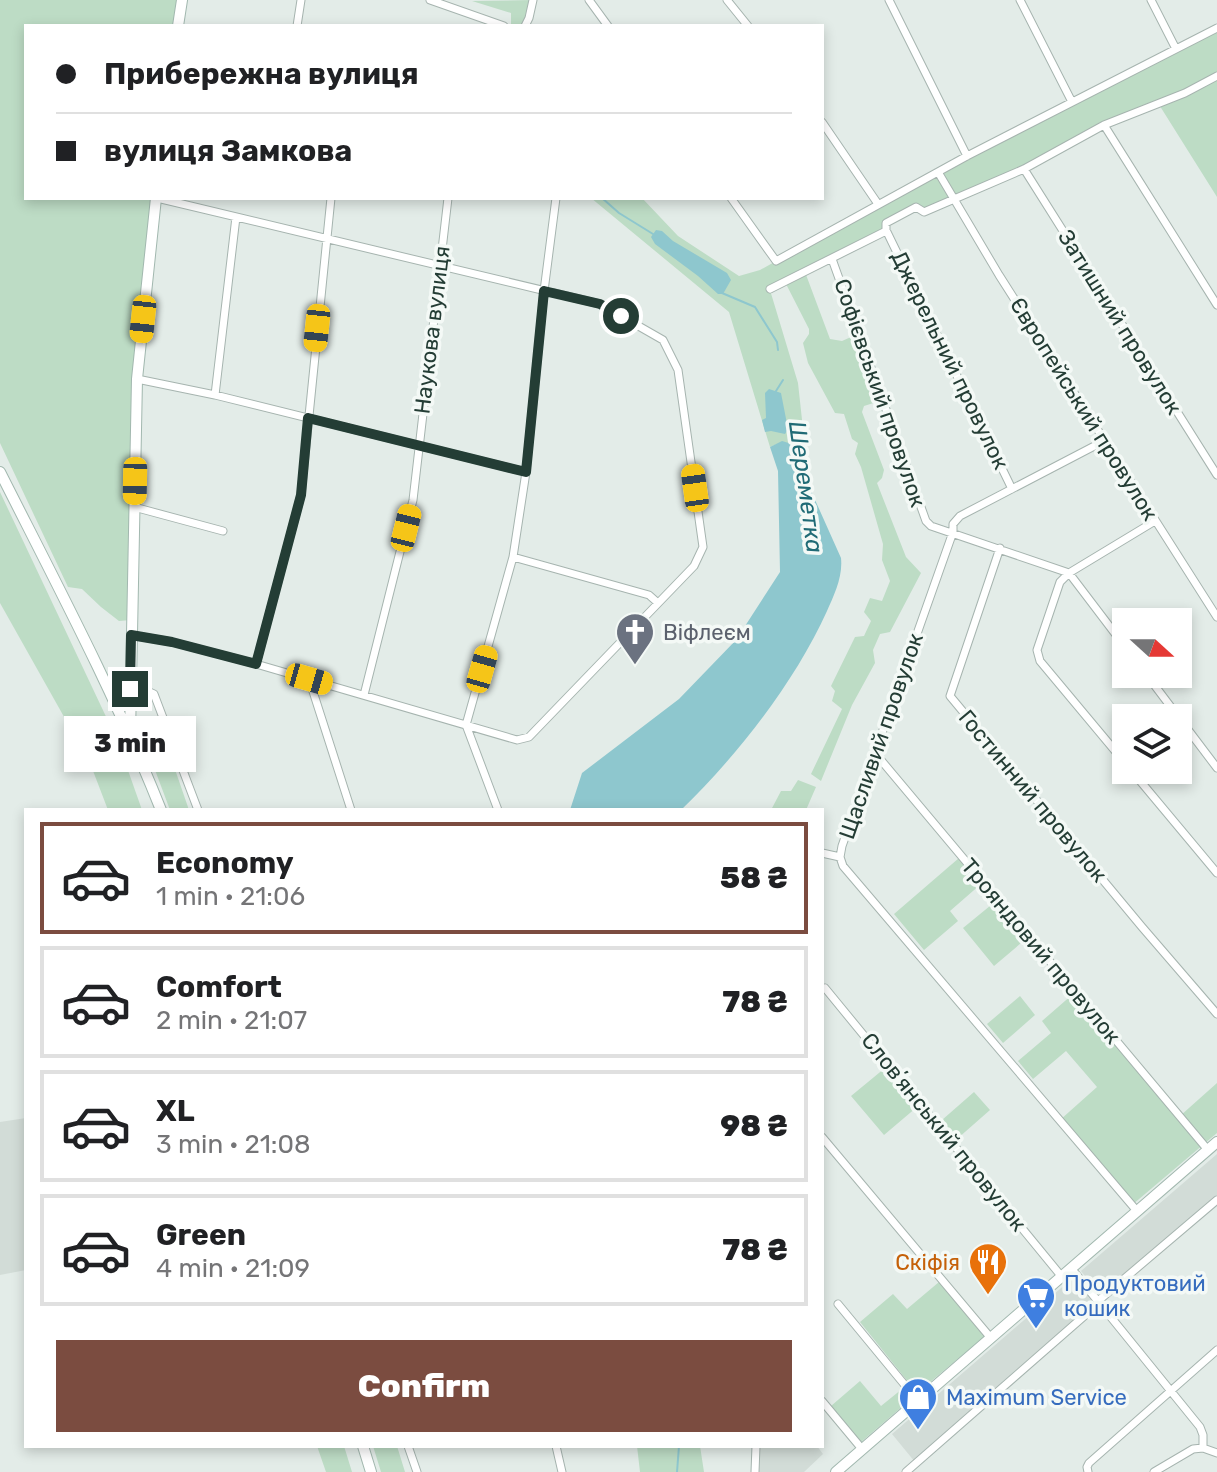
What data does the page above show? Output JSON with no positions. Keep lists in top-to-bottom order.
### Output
{
  "streets": {
    "street": [
      "Затишний провулок",
      "Наукова вулиця",
      "Джерельний провулок",
      "Софієвський провулок",
      "Європейський провулок",
      "Щасливий провулок",
      "Гостинний провулок",
      "Трояндовий провулок",
      "Словʼянський провулок"
    ]
  },
  "crossings": [
    ["Джерельний провулок", "Щасливий провулок"],
    ["Софієвський провулок", "Щасливий провулок"],
    ["Софієвський провулок", "Гостинний провулок"],
    ["Європейський провулок", "Щасливий провулок"],
    ["Щасливий провулок", "Трояндовий провулок"]
  ],
  "water": ["Шереметка"],
  "places": {
    "church": ["Віфлеєм"],
    "restaurant": ["Скіфія"],
    "supermarket": ["Продуктовий кошик"],
    "shop": ["Maximum Service"]
  },
  "north": "right",
  "page": {
    "banner": ["Прибережна вулиця", "вулиця Замкова"],
    "bubble": "3 min",
    "list": [
      {
        "name": "Economy",
        "note": "1 min · 21:06",
        "value": "58 ₴"
      },
      {
        "name": "Comfort",
        "note": "2 min · 21:07",
        "value": "78 ₴"
      },
      {
        "name": "XL",
        "note": "3 min · 21:08",
        "value": "98 ₴"
      },
      {
        "name": "Green",
        "note": "4 min · 21:09",
        "value": "78 ₴"
      }
    ],
    "buttons": "Confirm"
  }
}
